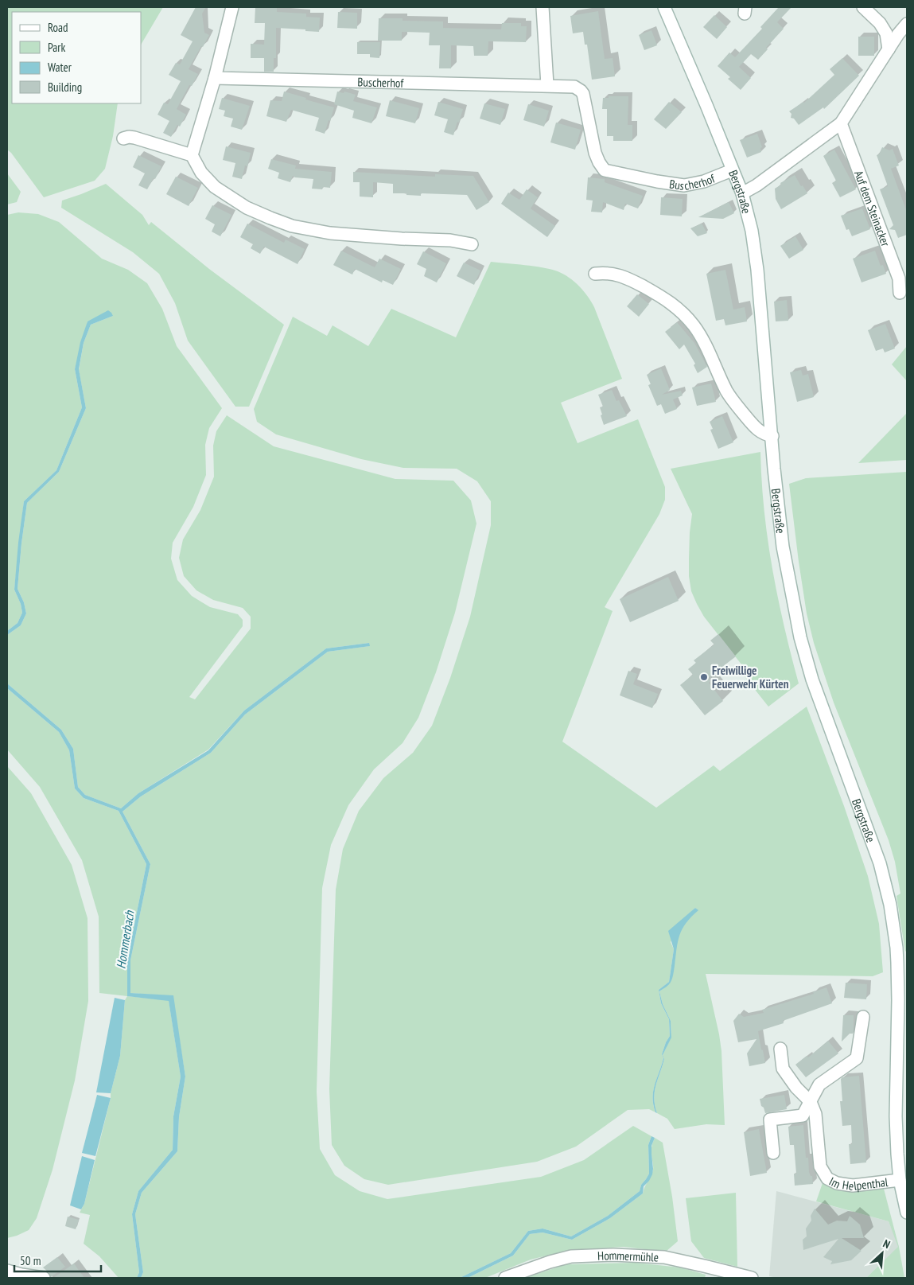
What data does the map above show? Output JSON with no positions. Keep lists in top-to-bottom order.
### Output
{
  "streets": {
    "street": [
      "Buscherhof",
      "Bergstraße",
      "Auf dem Steinacker",
      "Im Helpenthal",
      "Hommermühle"
    ]
  },
  "crossings": [
    ["Buscherhof", "Bergstraße"],
    ["Bergstraße", "Im Helpenthal"]
  ],
  "water": ["Hommerbach"],
  "places": ["Freiwillige Feuerwehr Kürten"],
  "legend": [
    "Road",
    "Park",
    "Water",
    "Building"
  ],
  "scale_bar": "50 m",
  "north": "top right"
}
